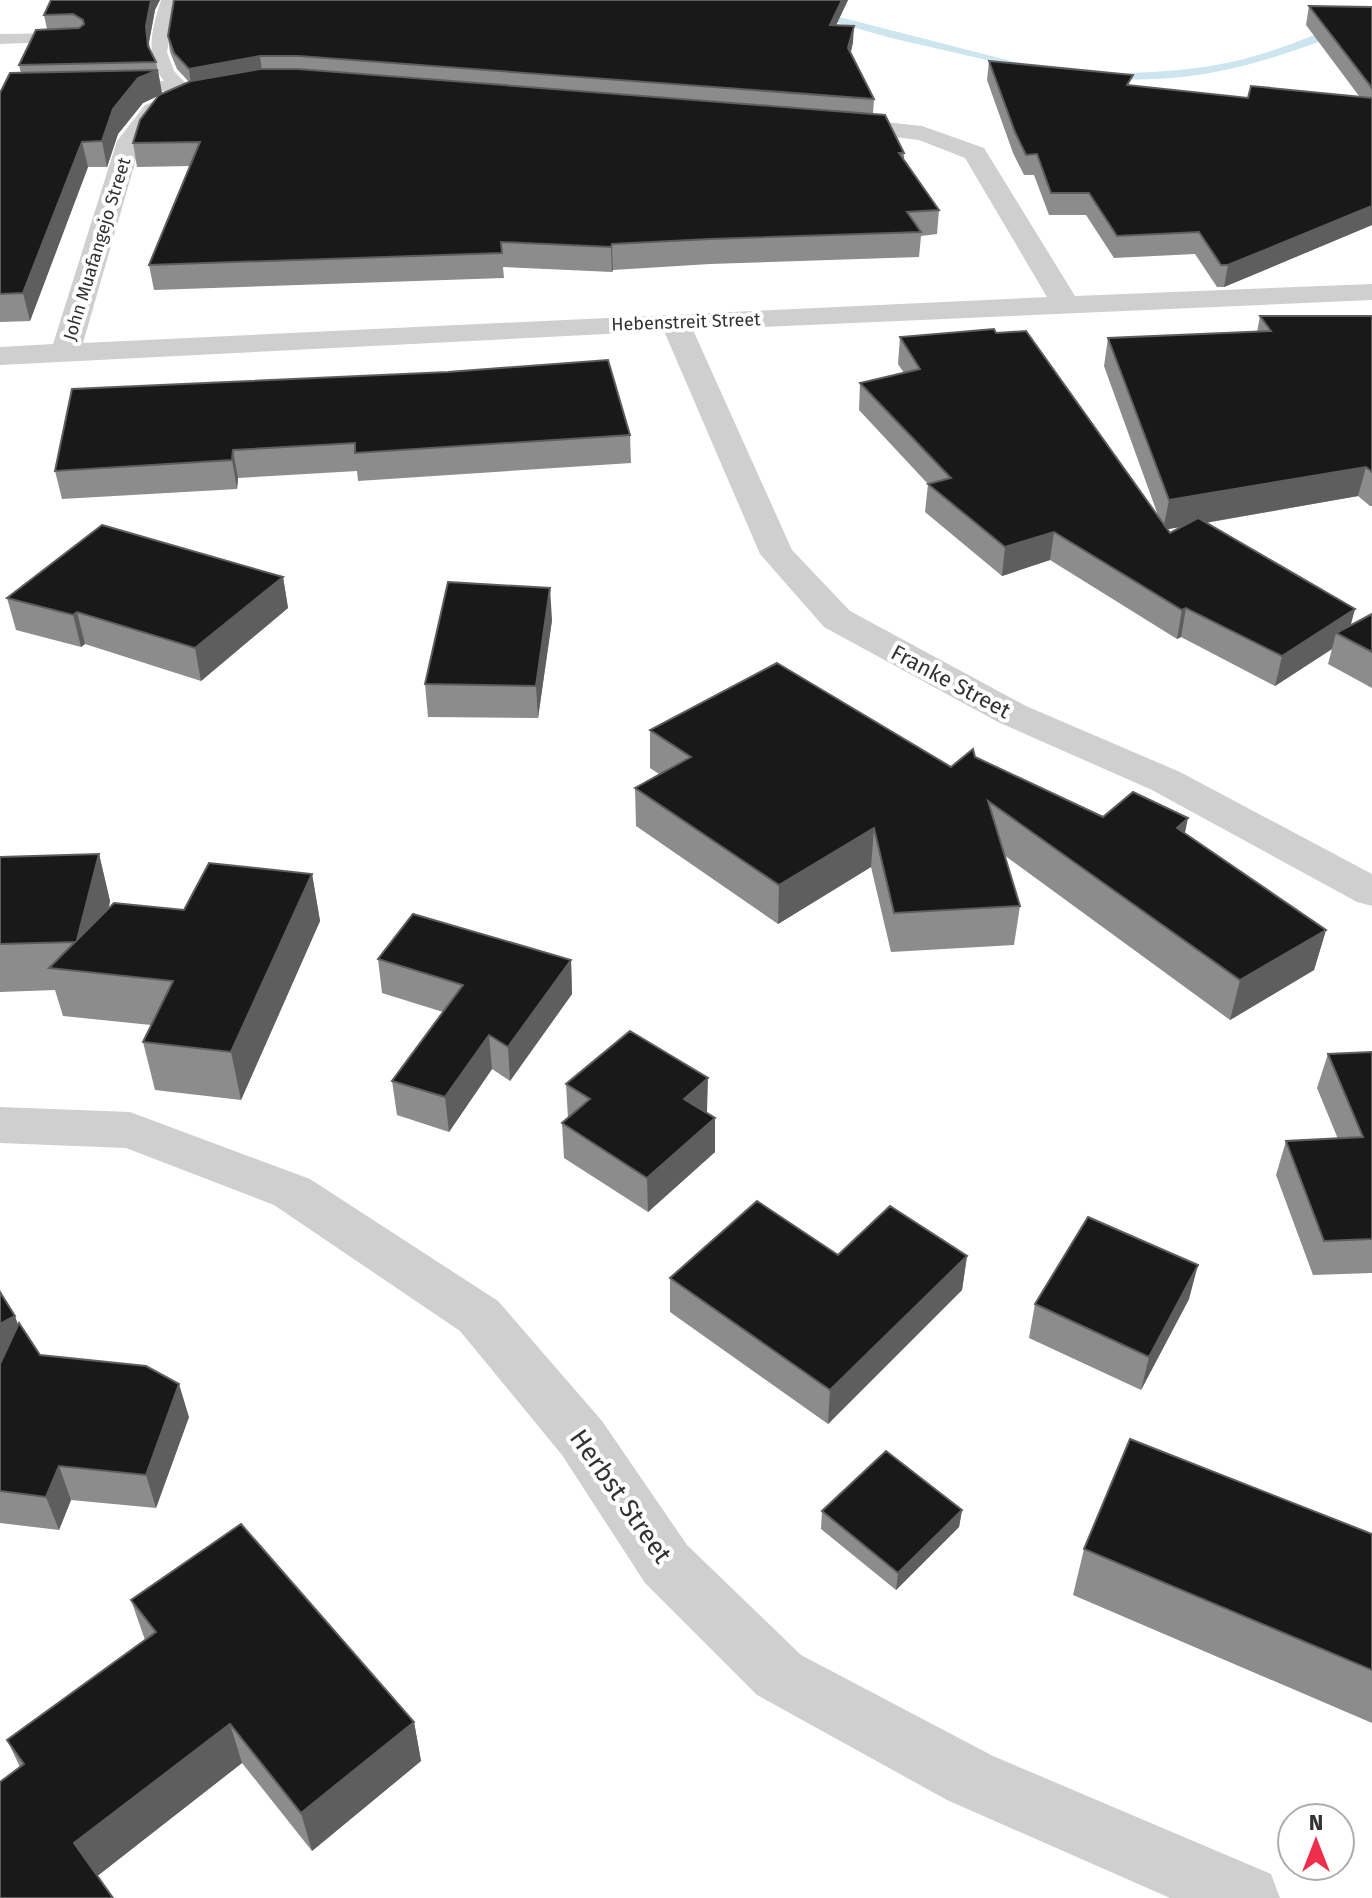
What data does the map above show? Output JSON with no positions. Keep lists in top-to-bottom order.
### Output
{
  "streets": {
    "street": [
      "John Muafangejo Street",
      "Hebenstreit Street",
      "Franke Street",
      "Herbst Street"
    ]
  },
  "crossings": [
    ["John Muafangejo Street", "Hebenstreit Street"],
    ["Hebenstreit Street", "Franke Street"]
  ],
  "north": "top"
}
